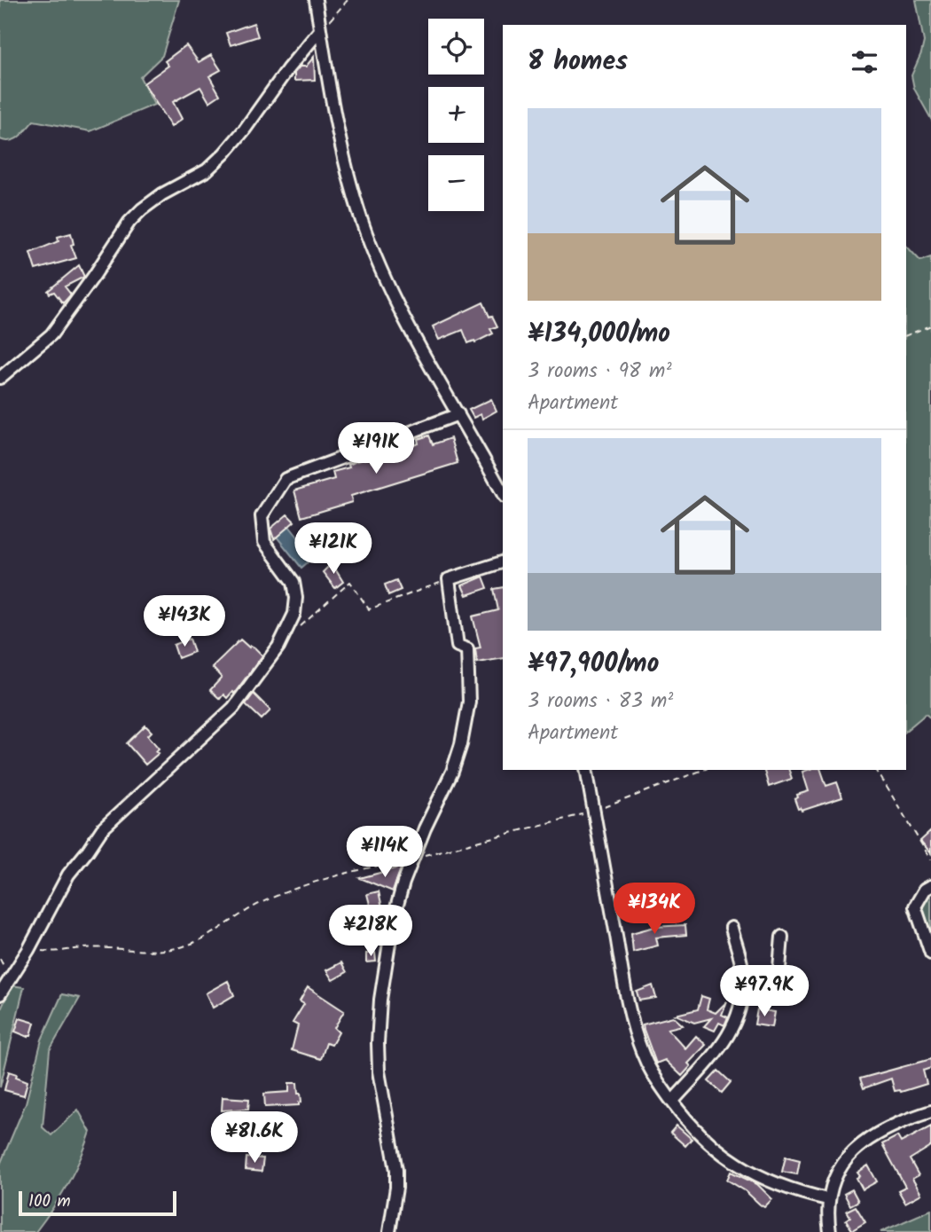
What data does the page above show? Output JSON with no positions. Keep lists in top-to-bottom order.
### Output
{
  "scale_bar": "100 m",
  "page": {
    "map_buttons": ["+", "−"],
    "heading": "8 homes",
    "list": [
      {
        "name": "¥134,000/mo",
        "note": "3 rooms · 98 m² · Apartment"
      },
      {
        "name": "¥97,900/mo",
        "note": "3 rooms · 83 m² · Apartment"
      }
    ],
    "price": [
      "¥191K",
      "¥121K",
      "¥143K",
      "¥114K",
      "¥134K",
      "¥218K",
      "¥97.9K",
      "¥81.6K"
    ],
    "scale": "100 m"
  }
}
